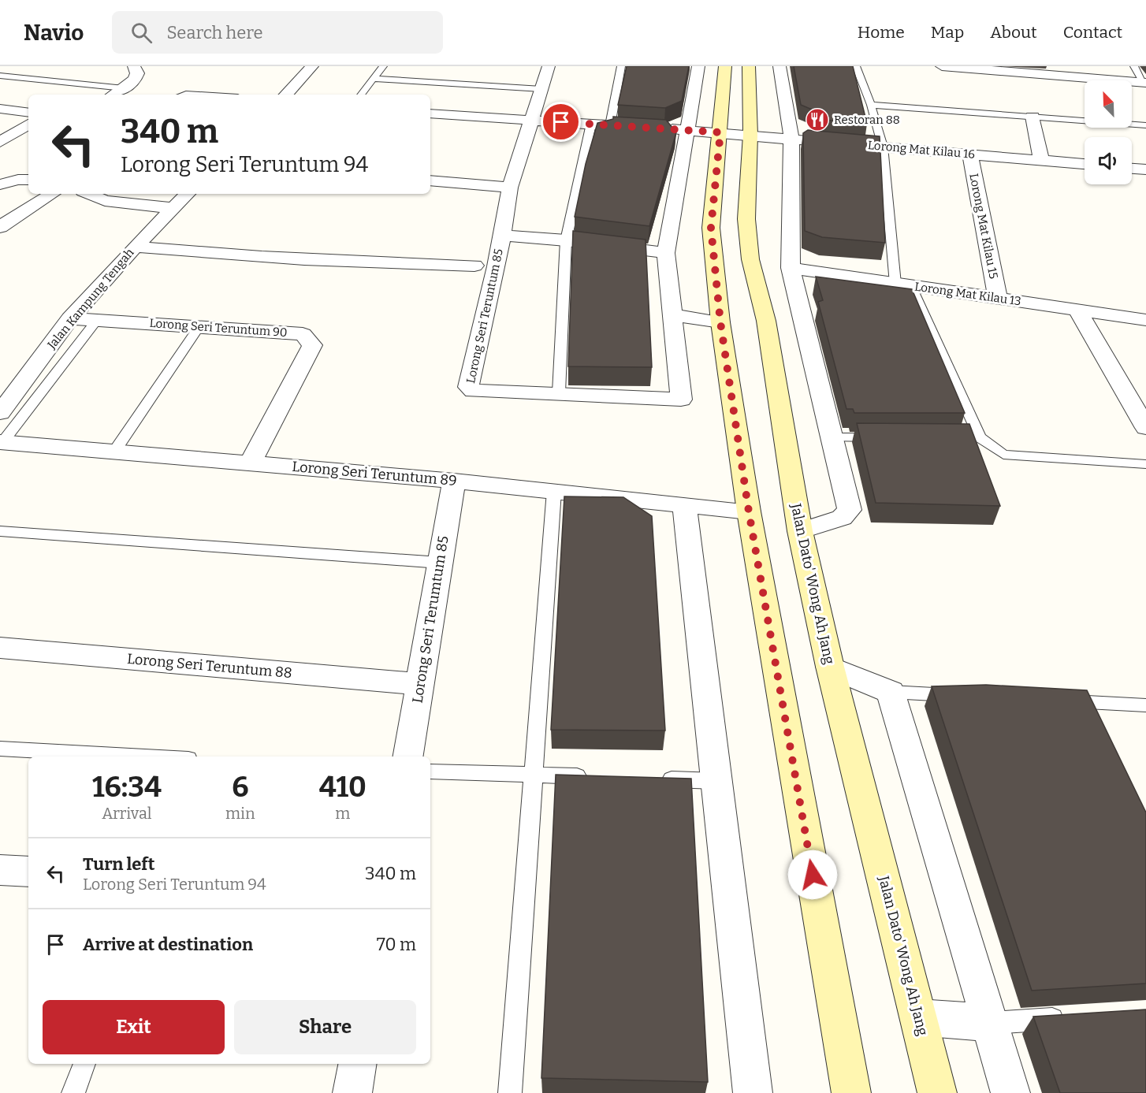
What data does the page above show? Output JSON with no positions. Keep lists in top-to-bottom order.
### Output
{
  "streets": {
    "main road": ["Jalan Dato' Wong Ah Jang"],
    "street": [
      "Lorong Mat Kilau 16",
      "Lorong Mat Kilau 15",
      "Lorong Mat Kilau 13",
      "Jalan Kampung Tengah",
      "Lorong Seri Teruntum 85",
      "Lorong Seri Teruntum 90",
      "Lorong Seri Teruntum 89",
      "Lorong Seri Terumtum 85",
      "Lorong Seri Teruntum 88"
    ]
  },
  "crossings": [
    ["Lorong Mat Kilau 16", "Lorong Mat Kilau 15"],
    ["Lorong Mat Kilau 16", "Lorong Seri Teruntum 85"],
    ["Lorong Mat Kilau 16", "Jalan Dato' Wong Ah Jang"],
    ["Lorong Mat Kilau 15", "Lorong Mat Kilau 13"],
    ["Jalan Kampung Tengah", "Lorong Seri Teruntum 90"],
    ["Lorong Seri Teruntum 90", "Lorong Seri Teruntum 89"],
    ["Lorong Seri Teruntum 89", "Lorong Seri Terumtum 85"],
    ["Lorong Seri Terumtum 85", "Lorong Seri Teruntum 88"]
  ],
  "places": {
    "restaurant": ["Restoran 88"]
  },
  "north": "top left",
  "page": {
    "header": "Navio",
    "search": "Search here",
    "nav": [
      "Home",
      "Map",
      "About",
      "Contact"
    ],
    "turn": ["340 m", "Lorong Seri Teruntum 94"],
    "eta": [
      "16:34",
      "Arrival",
      "6",
      "min",
      "410",
      "m"
    ],
    "list": [
      {
        "name": "Turn left",
        "note": "Lorong Seri Teruntum 94",
        "value": "340 m"
      },
      {
        "name": "Arrive at destination",
        "value": "70 m"
      }
    ],
    "buttons": ["Exit", "Share"]
  }
}
